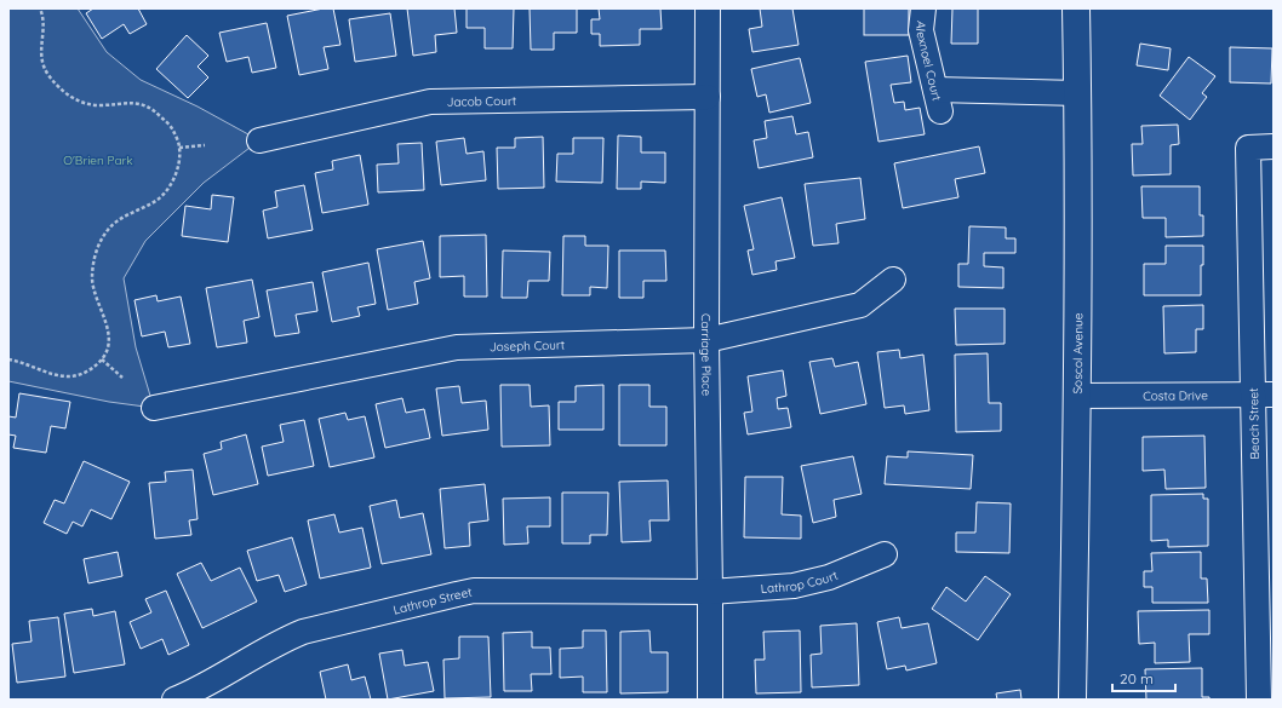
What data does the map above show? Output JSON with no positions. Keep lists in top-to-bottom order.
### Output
{
  "streets": {
    "main road": ["Soscol Avenue"],
    "street": [
      "Alexnoel Court",
      "Jacob Court",
      "Joseph Court",
      "Carriage Place",
      "Costa Drive",
      "Beach Street",
      "Lathrop Court",
      "Lathrop Street"
    ]
  },
  "crossings": [
    ["Alexnoel Court", "Soscol Avenue"],
    ["Jacob Court", "Carriage Place"],
    ["Joseph Court", "Carriage Place"],
    ["Carriage Place", "Lathrop Court"],
    ["Carriage Place", "Lathrop Street"],
    ["Soscol Avenue", "Costa Drive"],
    ["Costa Drive", "Beach Street"],
    ["Lathrop Court", "Lathrop Street"]
  ],
  "parks": ["O'Brien Park"],
  "scale_bar": "20 m"
}
